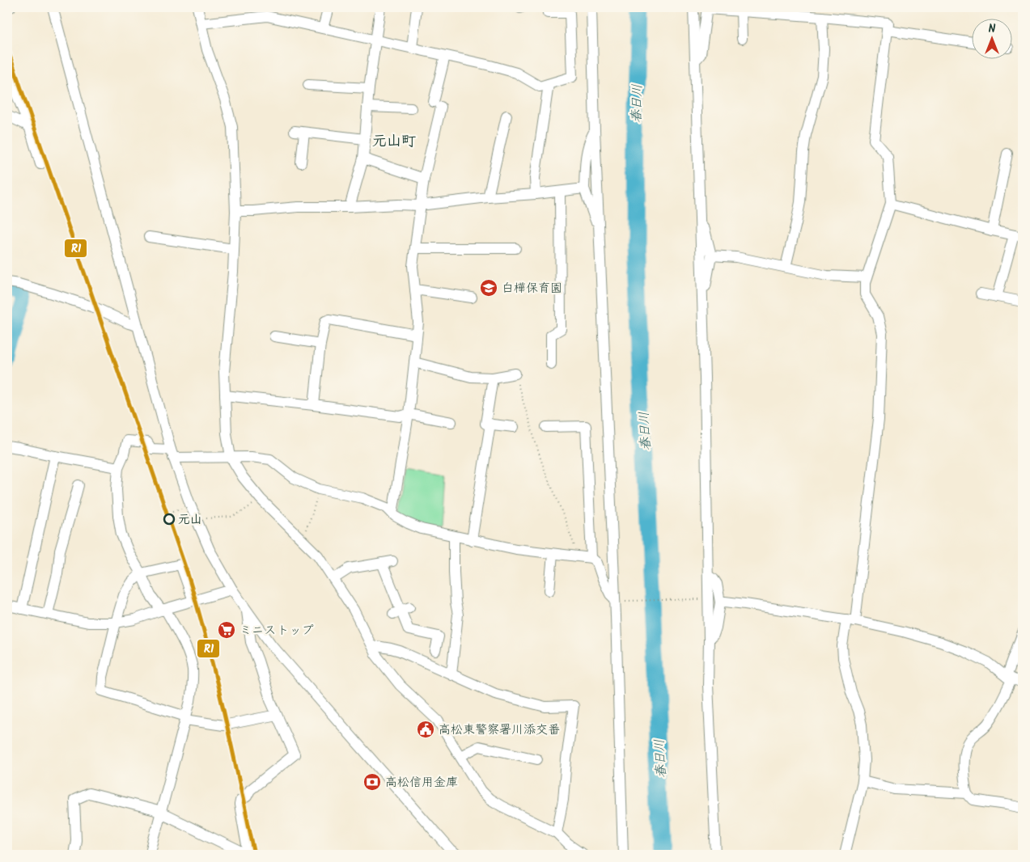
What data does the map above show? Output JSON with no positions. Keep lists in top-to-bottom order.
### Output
{
  "districts": ["元山町"],
  "water": ["春日川"],
  "places": {
    "school or university": ["白樺保育園"],
    "other": ["元山"],
    "supermarket": ["ミニストップ"],
    "public building": ["高松東警察署川添交番"],
    "bank": ["高松信用金庫"]
  },
  "lines": ["transit line R1"],
  "north": "top"
}
